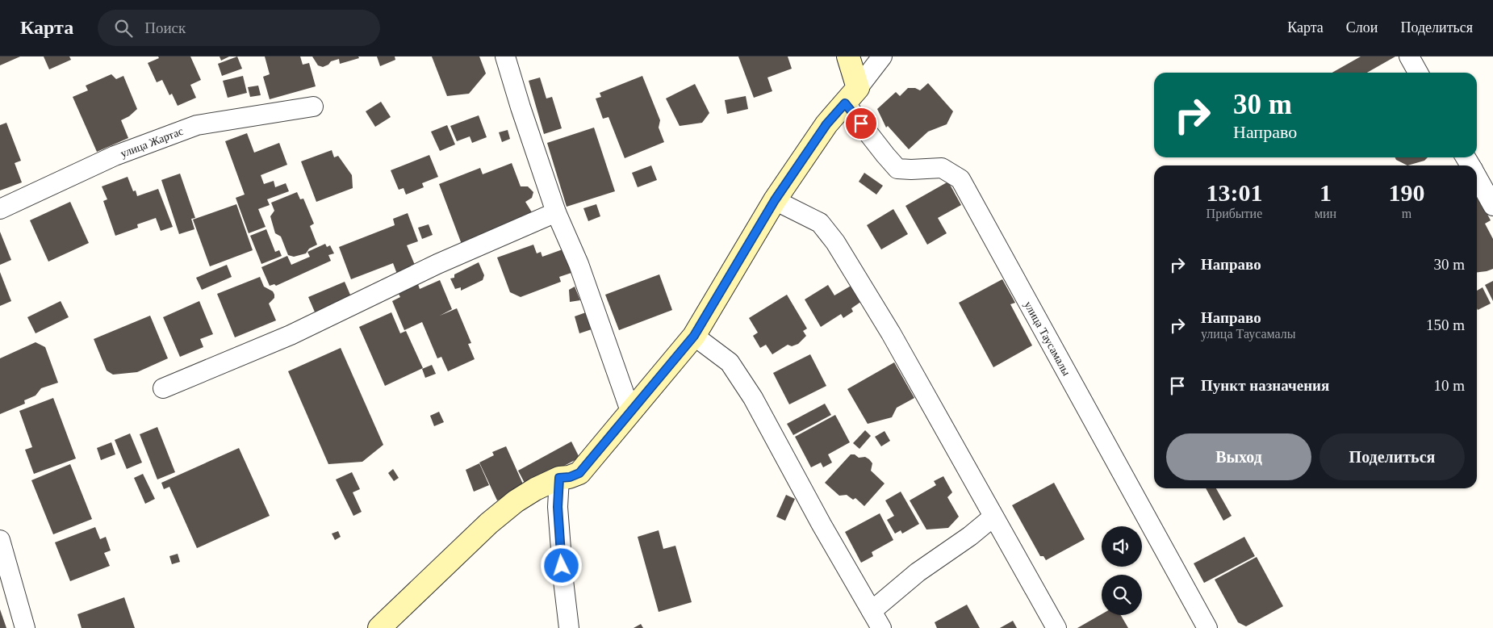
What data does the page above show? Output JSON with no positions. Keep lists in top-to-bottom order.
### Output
{
  "streets": {
    "street": ["улица Жартас", "улица Таусамалы"]
  },
  "page": {
    "header": "Карта",
    "search": "Поиск",
    "nav": ["Карта", "Слои", "Поделиться"],
    "turn": ["30 m", "Направо"],
    "eta": [
      "13:01",
      "Прибытие",
      "1",
      "мин",
      "190",
      "m"
    ],
    "list": [
      {
        "name": "Направо",
        "value": "30 m"
      },
      {
        "name": "Направо",
        "note": "улица Таусамалы",
        "value": "150 m"
      },
      {
        "name": "Пункт назначения",
        "value": "10 m"
      }
    ],
    "buttons": ["Выход", "Поделиться"]
  }
}
